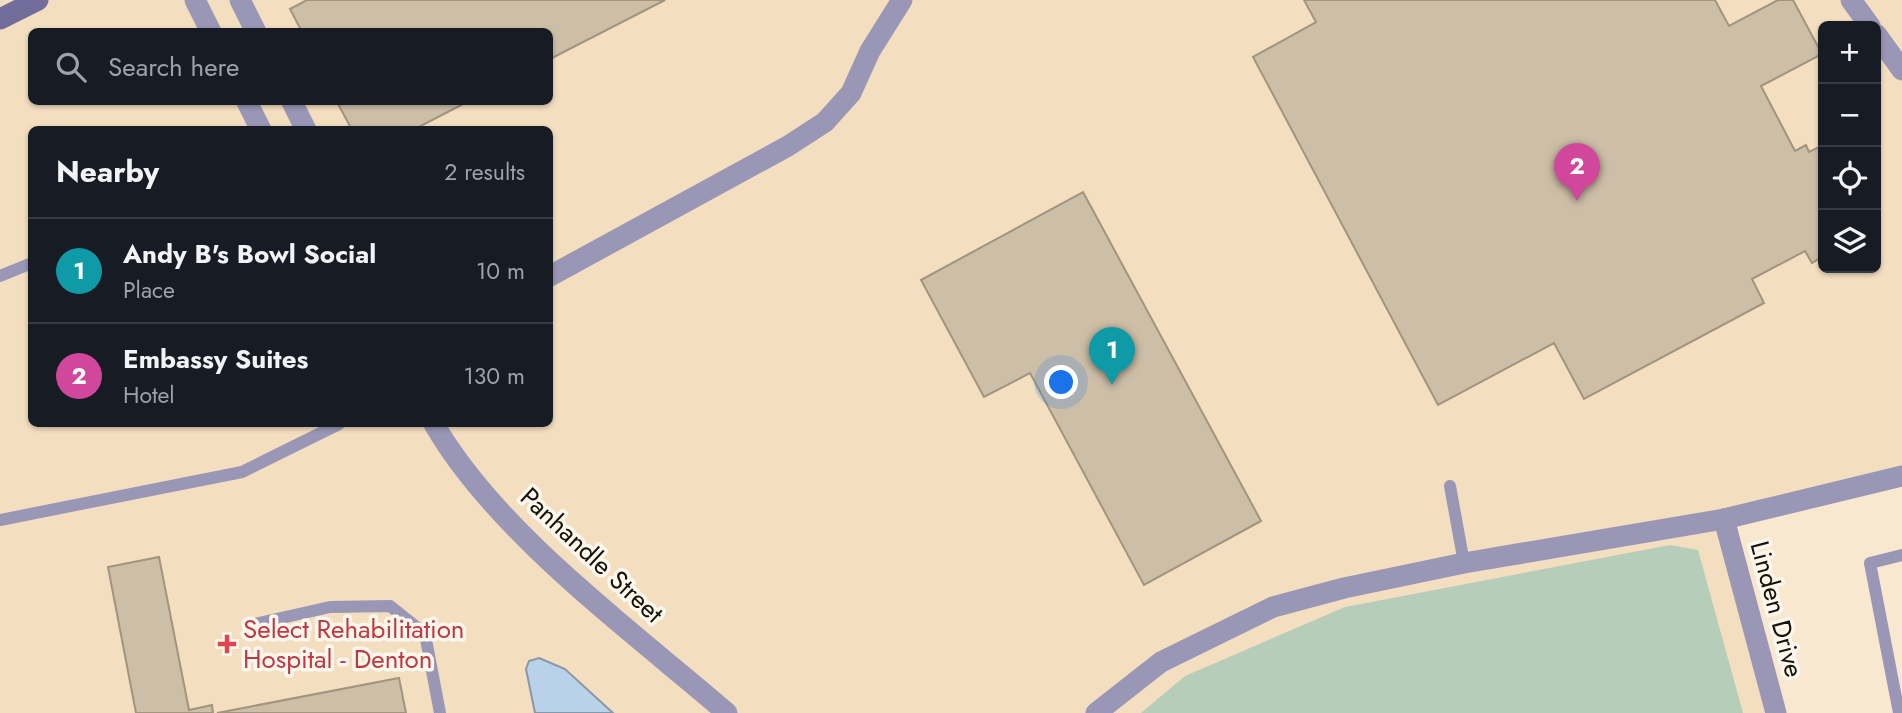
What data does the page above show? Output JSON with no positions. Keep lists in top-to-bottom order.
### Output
{
  "streets": {
    "street": ["Panhandle Street", "Linden Drive"]
  },
  "places": {
    "health": ["Select Rehabilitation Hospital - Denton"]
  },
  "page": {
    "map_buttons": ["+", "−"],
    "search": "Search here",
    "heading": ["Nearby", "2 results"],
    "pins": ["2", "1"],
    "list": [
      {
        "mark": "1",
        "name": "Andy B's Bowl Social",
        "note": "Place",
        "value": "10 m"
      },
      {
        "mark": "2",
        "name": "Embassy Suites",
        "note": "Hotel",
        "value": "130 m"
      }
    ]
  }
}
